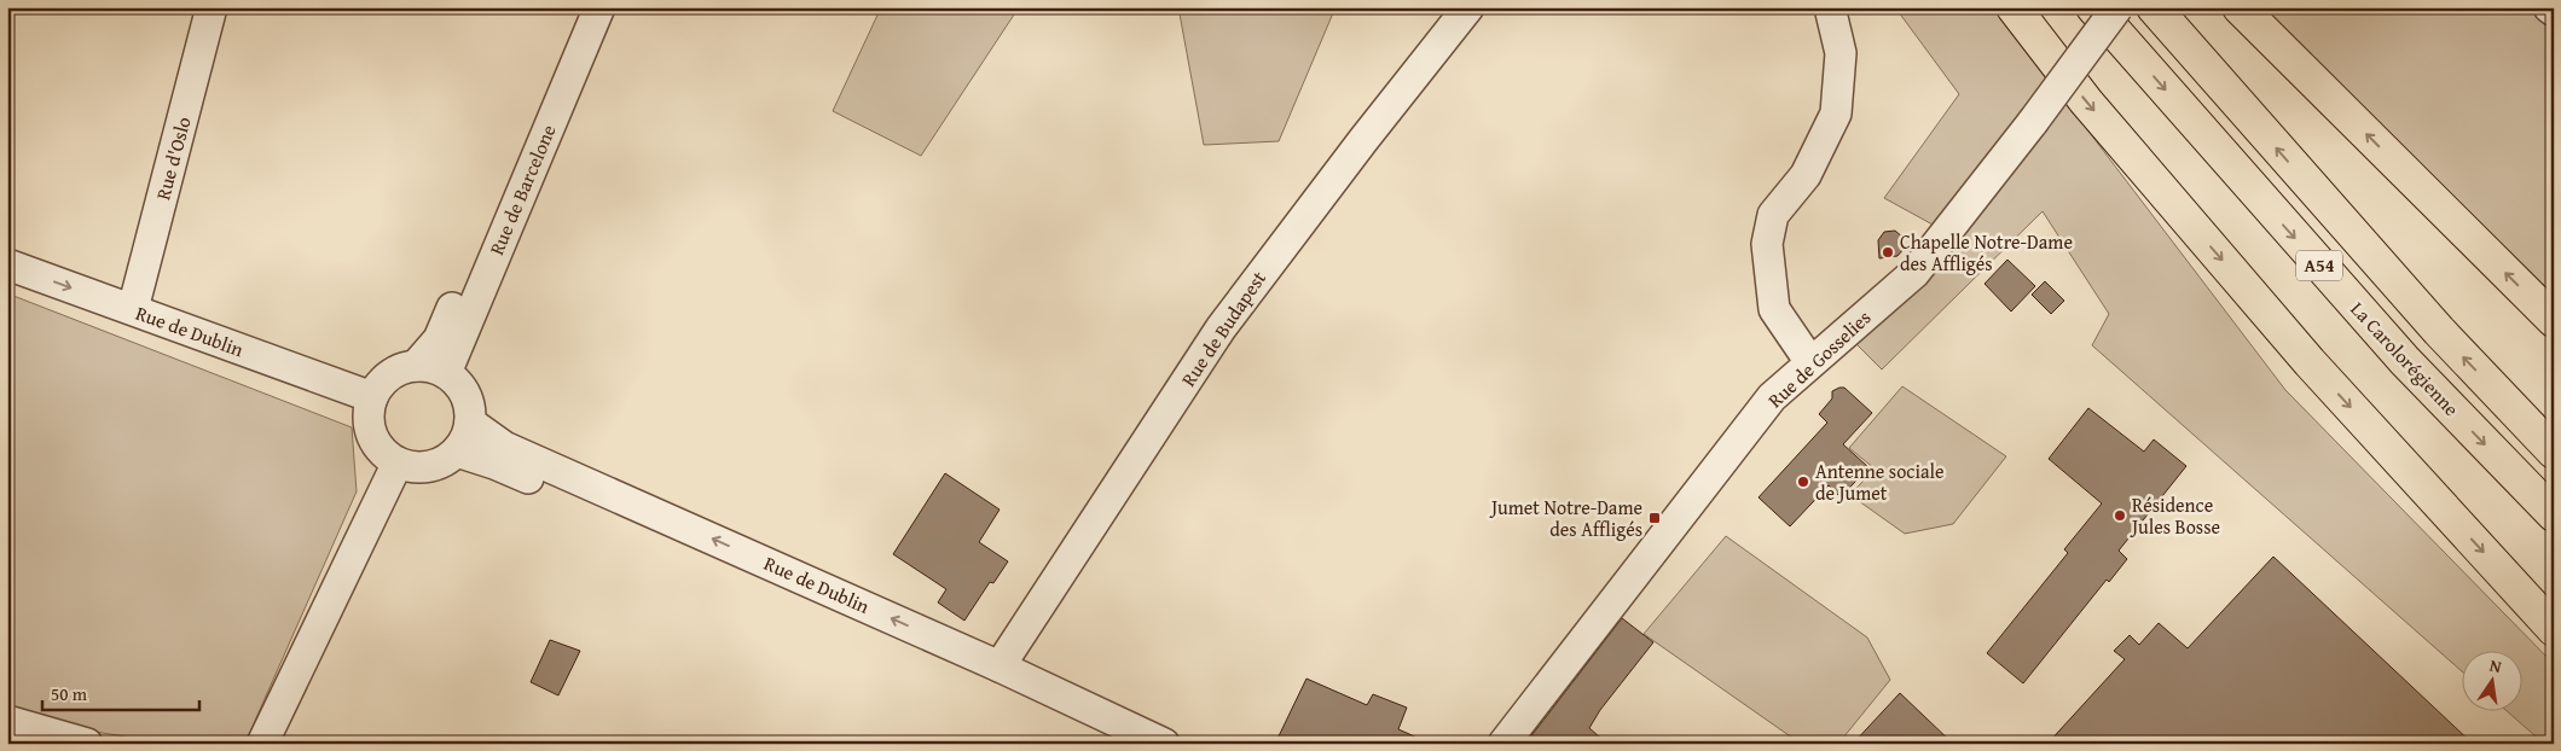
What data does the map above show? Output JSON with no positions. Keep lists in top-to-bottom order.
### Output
{
  "streets": {
    "highway": ["A54", "La Carolorégienne"],
    "street": [
      "Rue d'Oslo",
      "Rue de Barcelone",
      "Rue de Budapest",
      "Rue de Dublin",
      "Rue de Gosselies"
    ]
  },
  "crossings": [
    ["Rue d'Oslo", "Rue de Dublin"],
    ["Rue de Barcelone", "Rue de Dublin"],
    ["Rue de Budapest", "Rue de Dublin"]
  ],
  "places": {
    "other": ["Chapelle Notre-Dame des Affligés", "Antenne sociale de Jumet", "Résidence Jules Bosse"],
    "transit": ["Jumet Notre-Dame des Affligés"]
  },
  "scale_bar": "50 m",
  "north": "top"
}
